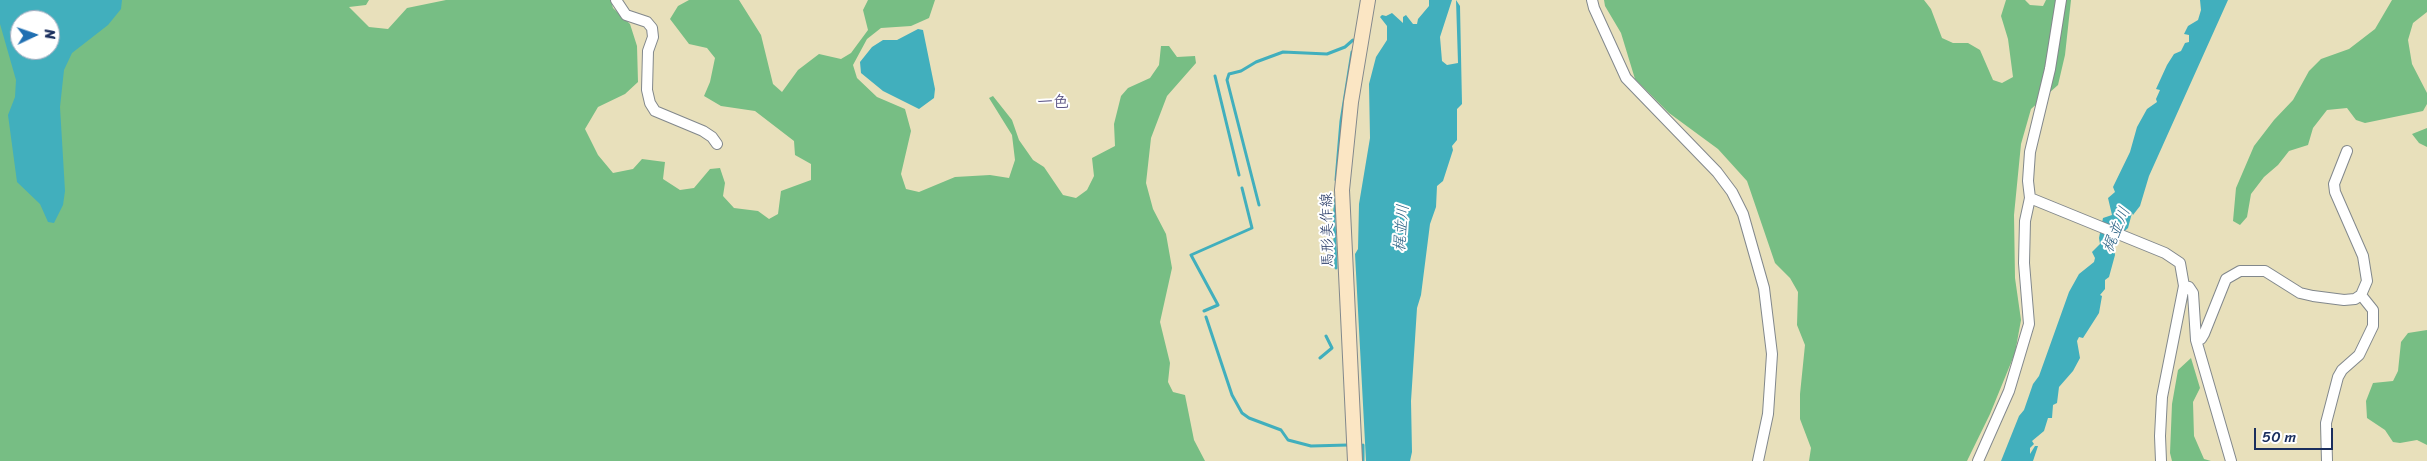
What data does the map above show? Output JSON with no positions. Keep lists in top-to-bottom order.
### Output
{
  "streets": {
    "main road": ["馬形美作線"]
  },
  "districts": ["一色"],
  "water": ["梶並川"],
  "scale_bar": "50 m",
  "north": "right"
}
